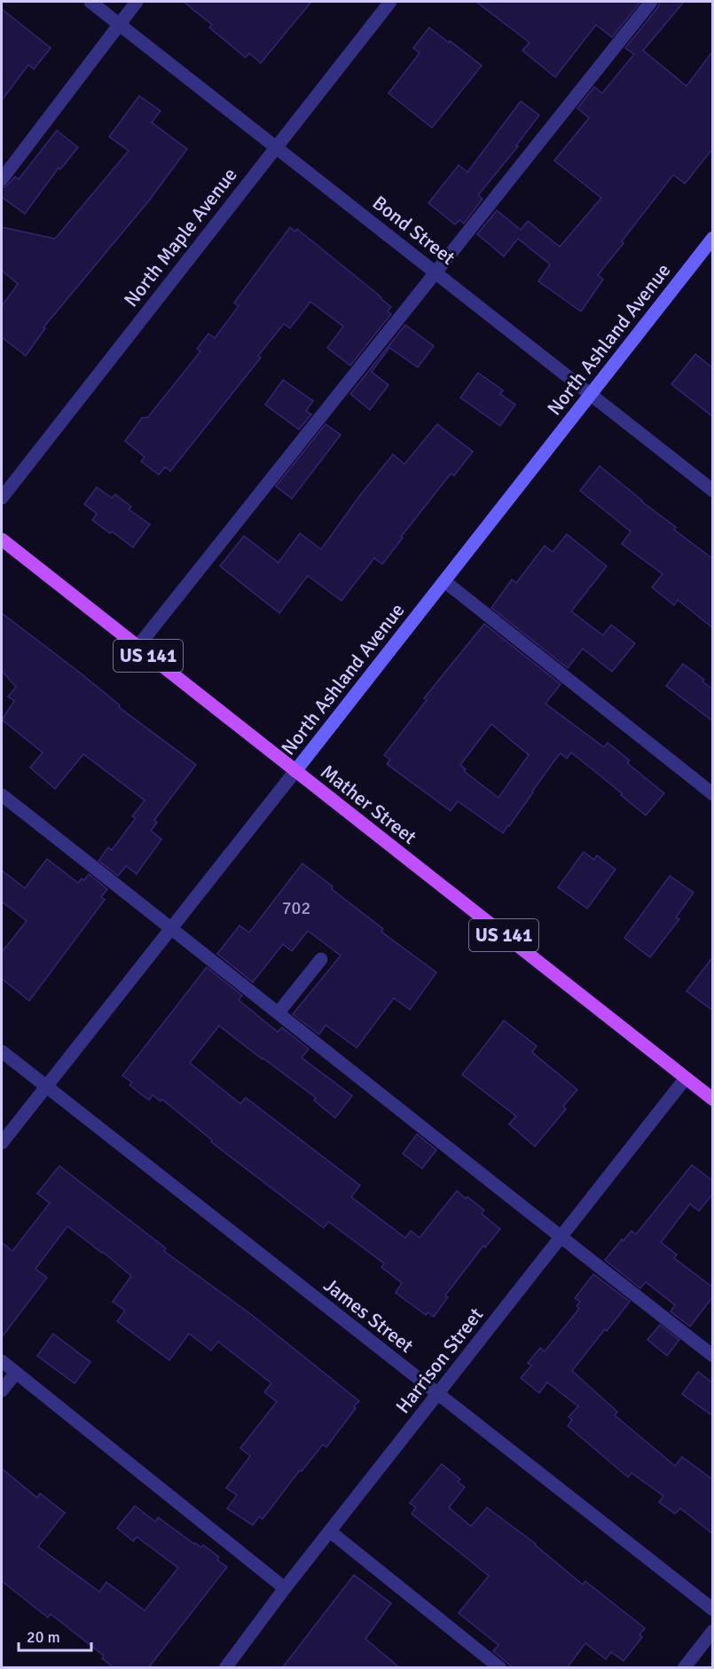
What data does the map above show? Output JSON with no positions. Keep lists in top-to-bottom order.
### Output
{
  "streets": {
    "main road": ["US 141", "Mather Street"],
    "street": [
      "Bond Street",
      "North Maple Avenue",
      "North Ashland Avenue",
      "James Street",
      "Harrison Street"
    ]
  },
  "crossings": [
    ["Bond Street", "North Maple Avenue"],
    ["Bond Street", "North Ashland Avenue"],
    ["North Ashland Avenue", "Mather Street"],
    ["North Ashland Avenue", "James Street"],
    ["Mather Street", "Harrison Street"],
    ["James Street", "Harrison Street"]
  ],
  "house_numbers": ["702"],
  "scale_bar": "20 m"
}
